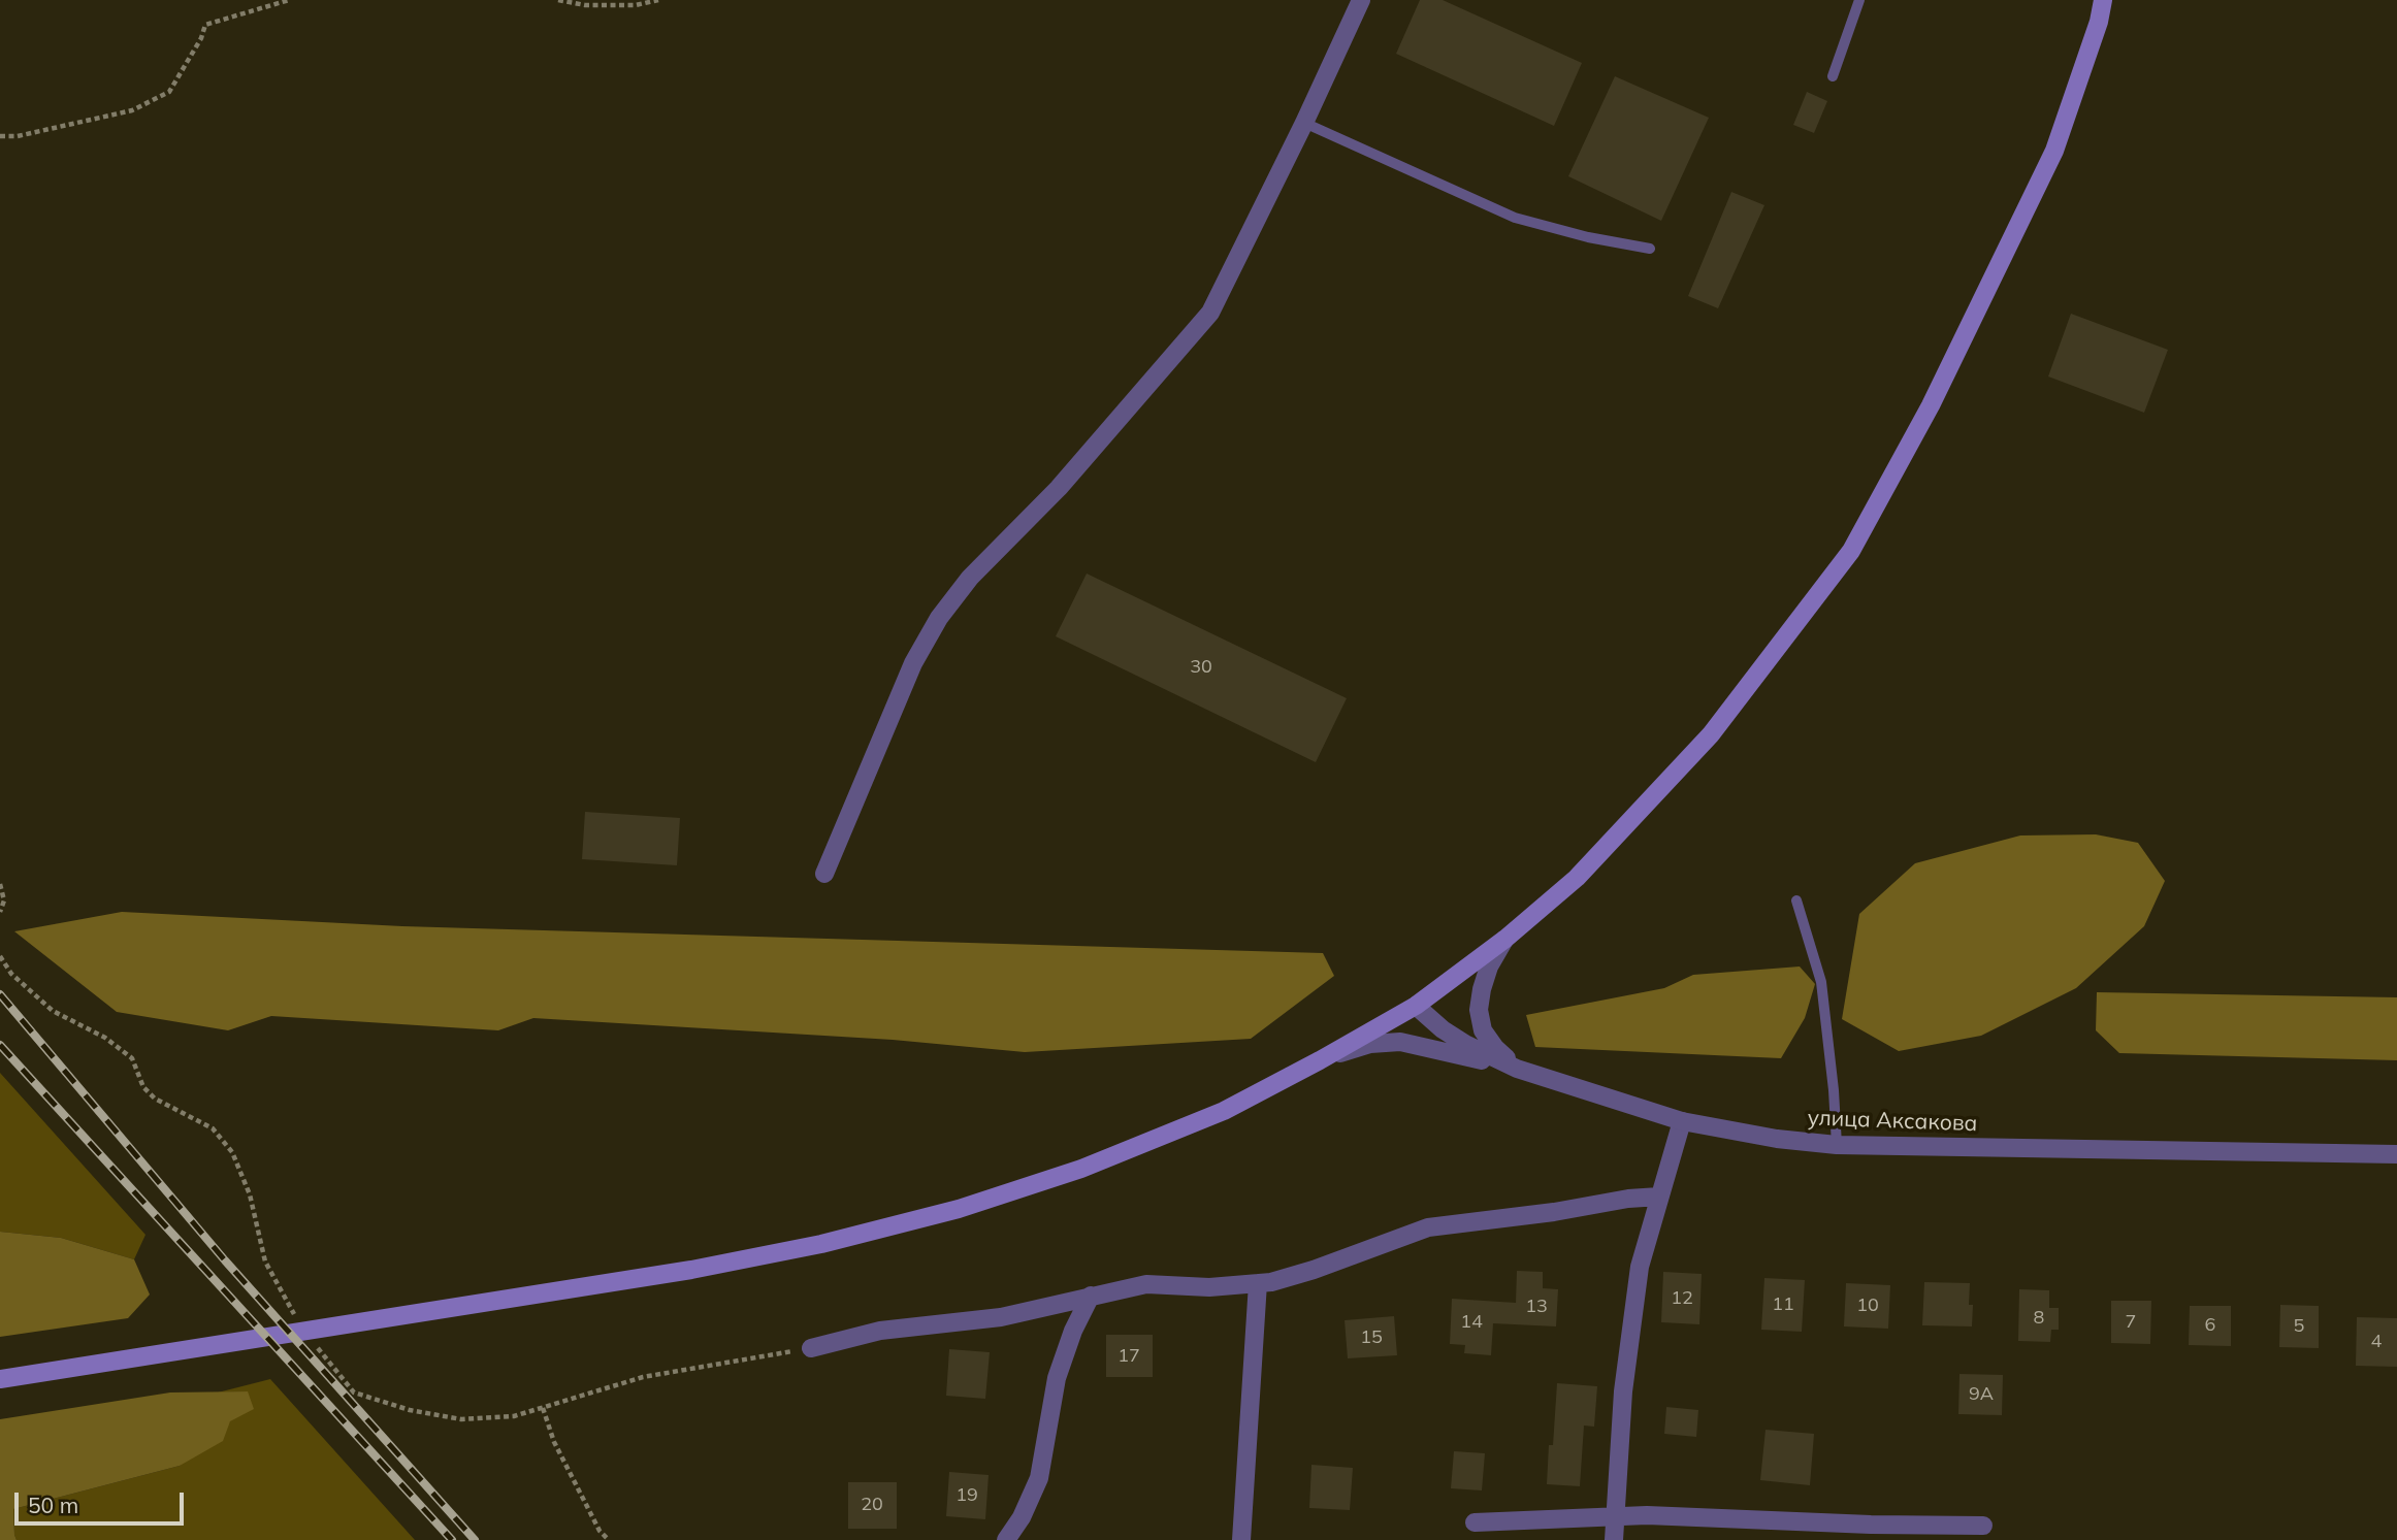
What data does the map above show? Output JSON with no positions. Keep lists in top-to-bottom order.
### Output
{
  "streets": {
    "street": ["улица Аксакова"]
  },
  "house_numbers": [
    "30",
    "12",
    "11",
    "10",
    "13",
    "8",
    "14",
    "7",
    "6",
    "5",
    "15",
    "4",
    "17",
    "9А",
    "19",
    "20"
  ],
  "scale_bar": "50 m"
}
